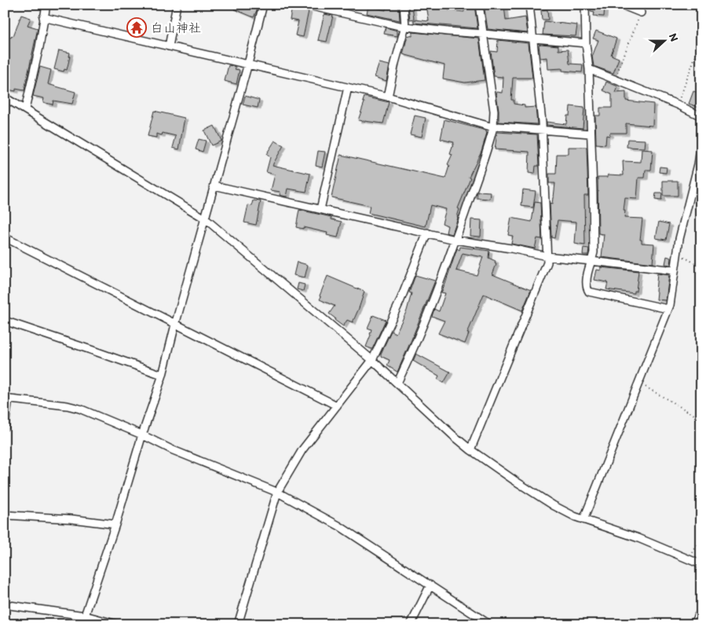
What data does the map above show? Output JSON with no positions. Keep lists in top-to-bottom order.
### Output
{
  "places": {
    "temple": ["白山神社"]
  },
  "north": "right"
}
